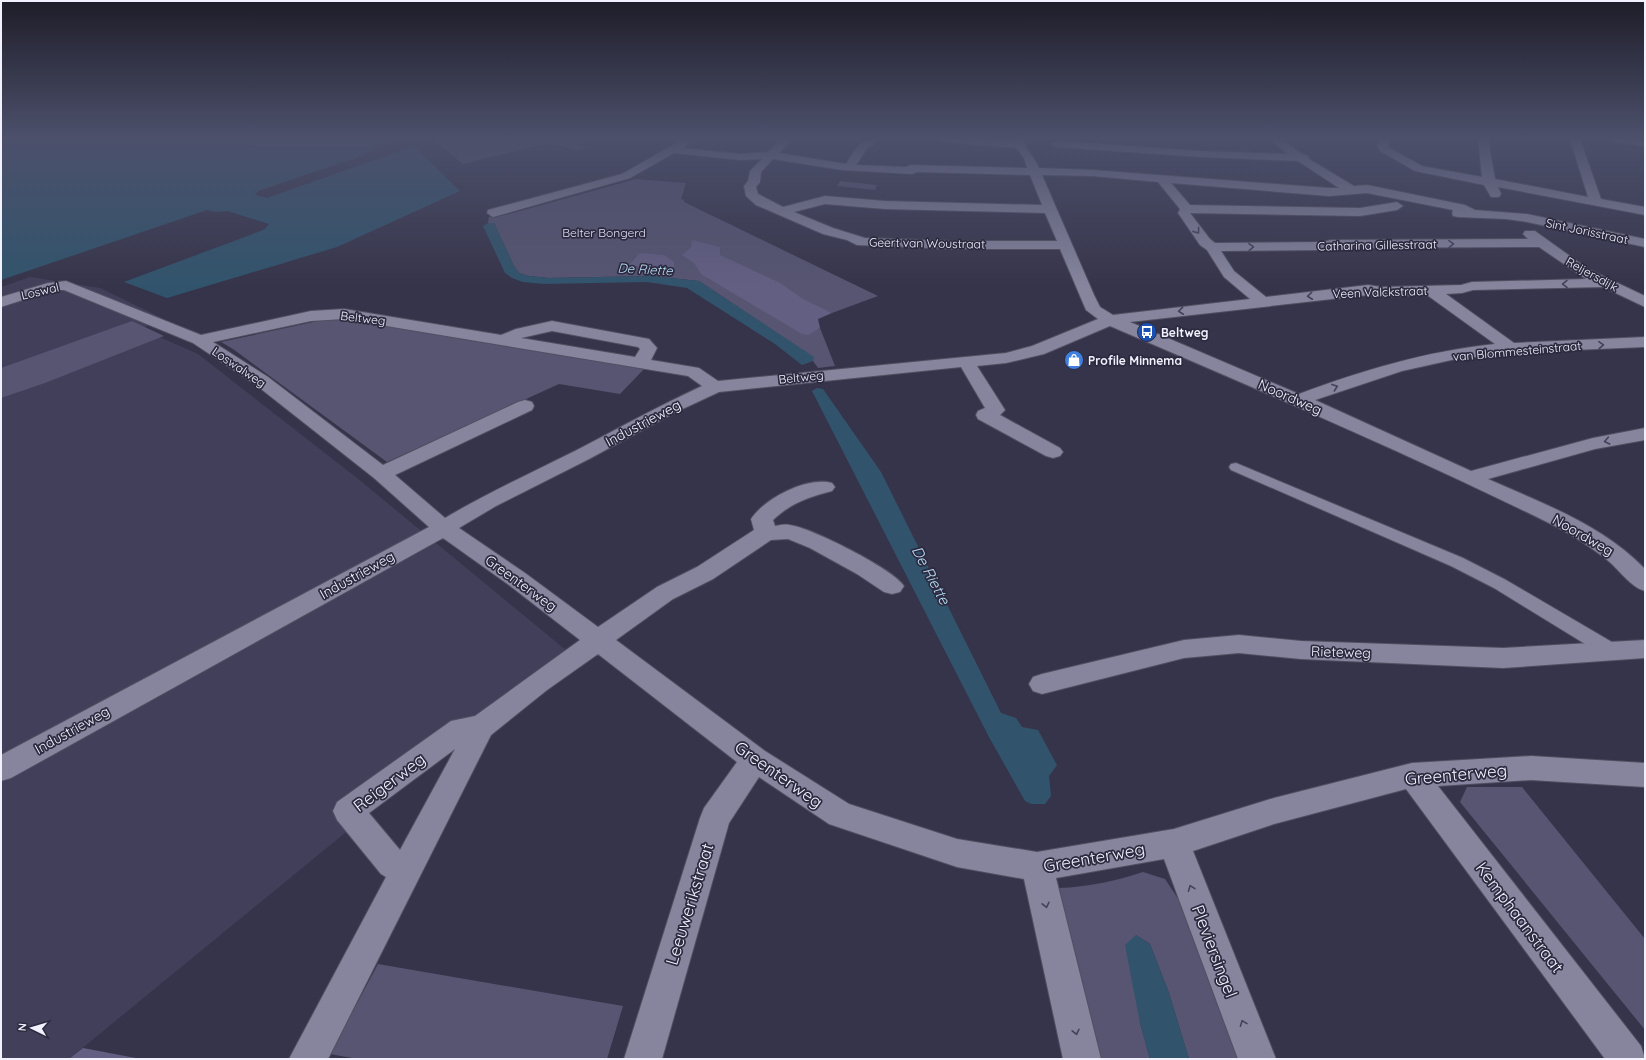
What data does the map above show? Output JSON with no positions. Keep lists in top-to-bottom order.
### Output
{
  "streets": {
    "street": [
      "Sint Jorisstraat",
      "Geert van Woustraat",
      "Catharina Gillesstraat",
      "Reijersdijk",
      "Loswal",
      "Veen Valckstraat",
      "Beltweg",
      "van Blommesteinstraat",
      "Loswalweg",
      "Noordweg",
      "Industrieweg",
      "Greenterweg",
      "Rieteweg",
      "Reigerweg",
      "Leeuwerikstraat",
      "Kemphaanstraat",
      "Pleviersingel"
    ]
  },
  "crossings": [
    ["Sint Jorisstraat", "Reijersdijk"],
    ["Geert van Woustraat", "Noordweg"],
    ["Catharina Gillesstraat", "Reijersdijk"],
    ["Reijersdijk", "Veen Valckstraat"],
    ["Loswal", "Loswalweg"],
    ["Veen Valckstraat", "Beltweg"],
    ["Veen Valckstraat", "Noordweg"],
    ["Beltweg", "Loswalweg"],
    ["Beltweg", "Noordweg"],
    ["Beltweg", "Industrieweg"],
    ["van Blommesteinstraat", "Noordweg"],
    ["Loswalweg", "Industrieweg"],
    ["Loswalweg", "Greenterweg"],
    ["Industrieweg", "Greenterweg"],
    ["Greenterweg", "Leeuwerikstraat"],
    ["Greenterweg", "Kemphaanstraat"],
    ["Greenterweg", "Pleviersingel"]
  ],
  "water": ["De Riette"],
  "parks": ["Belter Bongerd"],
  "places": {
    "bus stop": ["Beltweg"],
    "shop": ["Profile Minnema"]
  },
  "north": "left"
}
